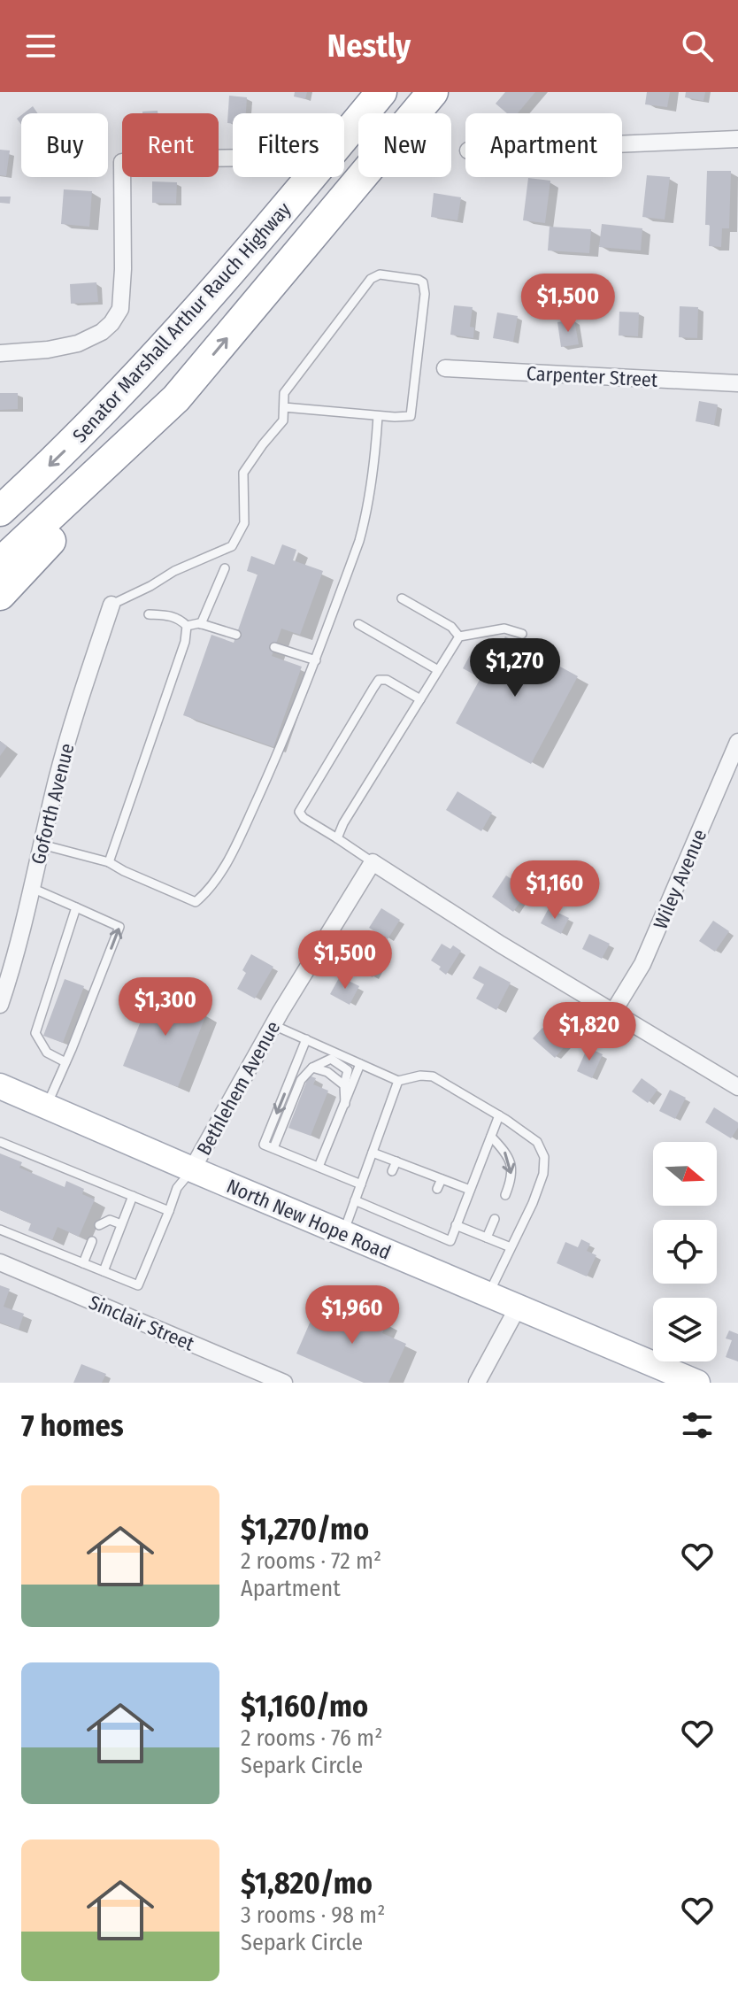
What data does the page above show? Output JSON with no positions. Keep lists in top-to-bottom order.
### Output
{
  "streets": {
    "highway": ["Senator Marshall Arthur Rauch Highway"],
    "main road": ["North New Hope Road"],
    "street": [
      "Carpenter Street",
      "Goforth Avenue",
      "Wiley Avenue",
      "Bethlehem Avenue",
      "Sinclair Street"
    ]
  },
  "crossings": [
    ["Bethlehem Avenue", "North New Hope Road"]
  ],
  "north": "right",
  "page": {
    "header": "Nestly",
    "chip": [
      "Buy",
      "Rent",
      "Filters",
      "New",
      "Apartment"
    ],
    "price": [
      "$1,500",
      "$1,270",
      "$1,160",
      "$1,500",
      "$1,300",
      "$1,820",
      "$1,960"
    ],
    "heading": "7 homes",
    "list": [
      {
        "name": "$1,270/mo",
        "note": "2 rooms · 72 m² · Apartment"
      },
      {
        "name": "$1,160/mo",
        "note": "2 rooms · 76 m² · Separk Circle"
      },
      {
        "name": "$1,820/mo",
        "note": "3 rooms · 98 m² · Separk Circle"
      }
    ]
  }
}
